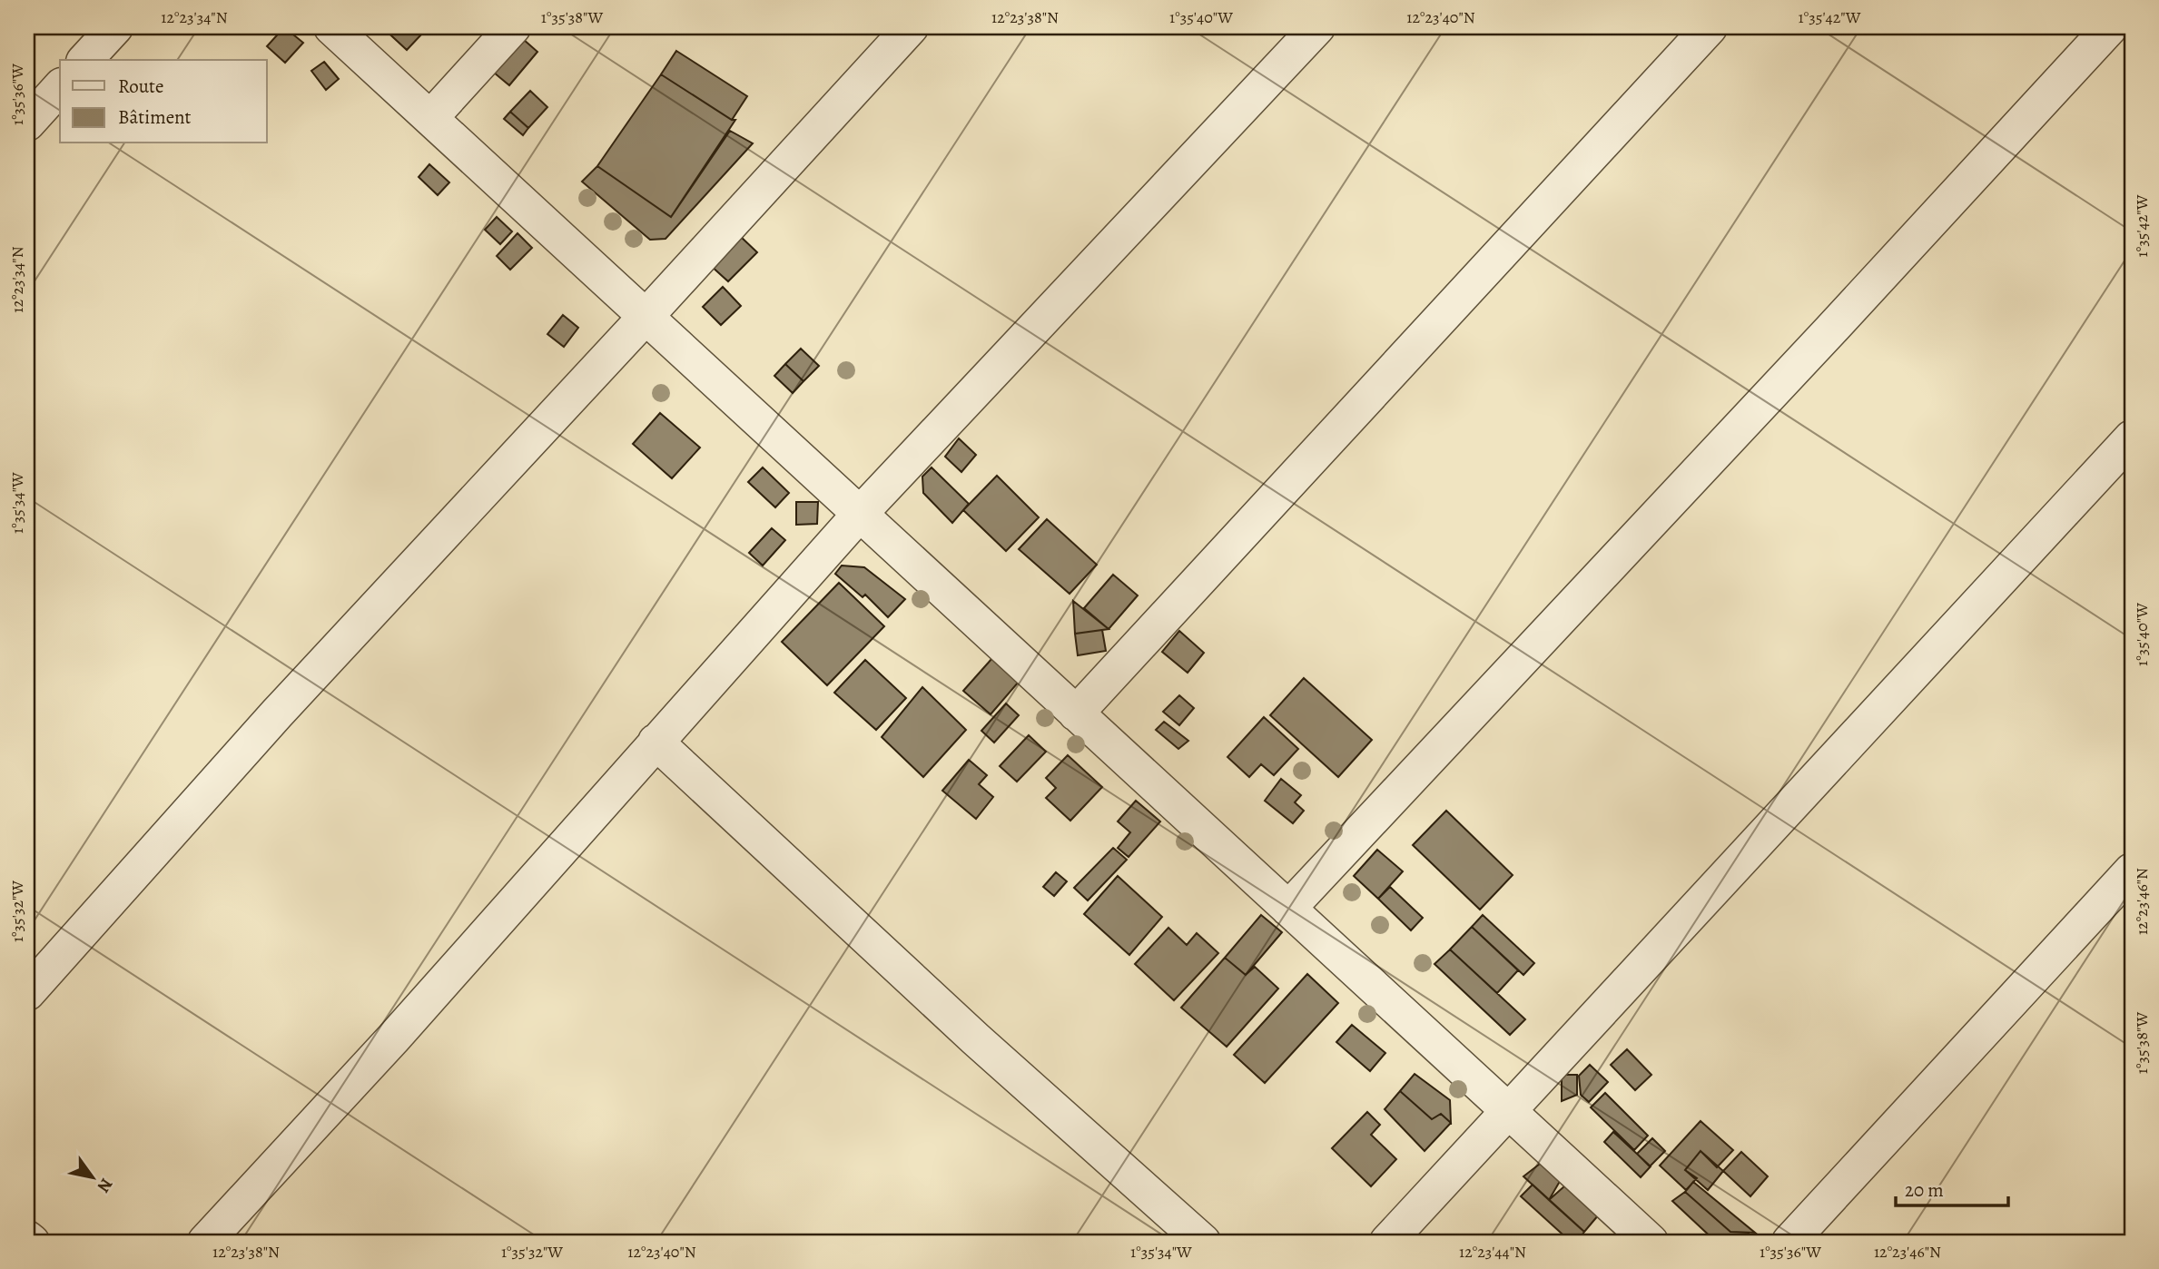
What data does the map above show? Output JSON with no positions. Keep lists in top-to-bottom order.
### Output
{
  "legend": ["Route", "Bâtiment"],
  "scale_bar": "20 m",
  "north": "bottom right",
  "coordinates": [
    "12°23'34\"N",
    "1°35'38\"W",
    "12°23'38\"N",
    "1°35'40\"W",
    "12°23'40\"N",
    "1°35'42\"W",
    "1°35'36\"W",
    "1°35'34\"W",
    "12°23'46\"N",
    "1°35'32\"W",
    "12°23'44\"N"
  ]
}
